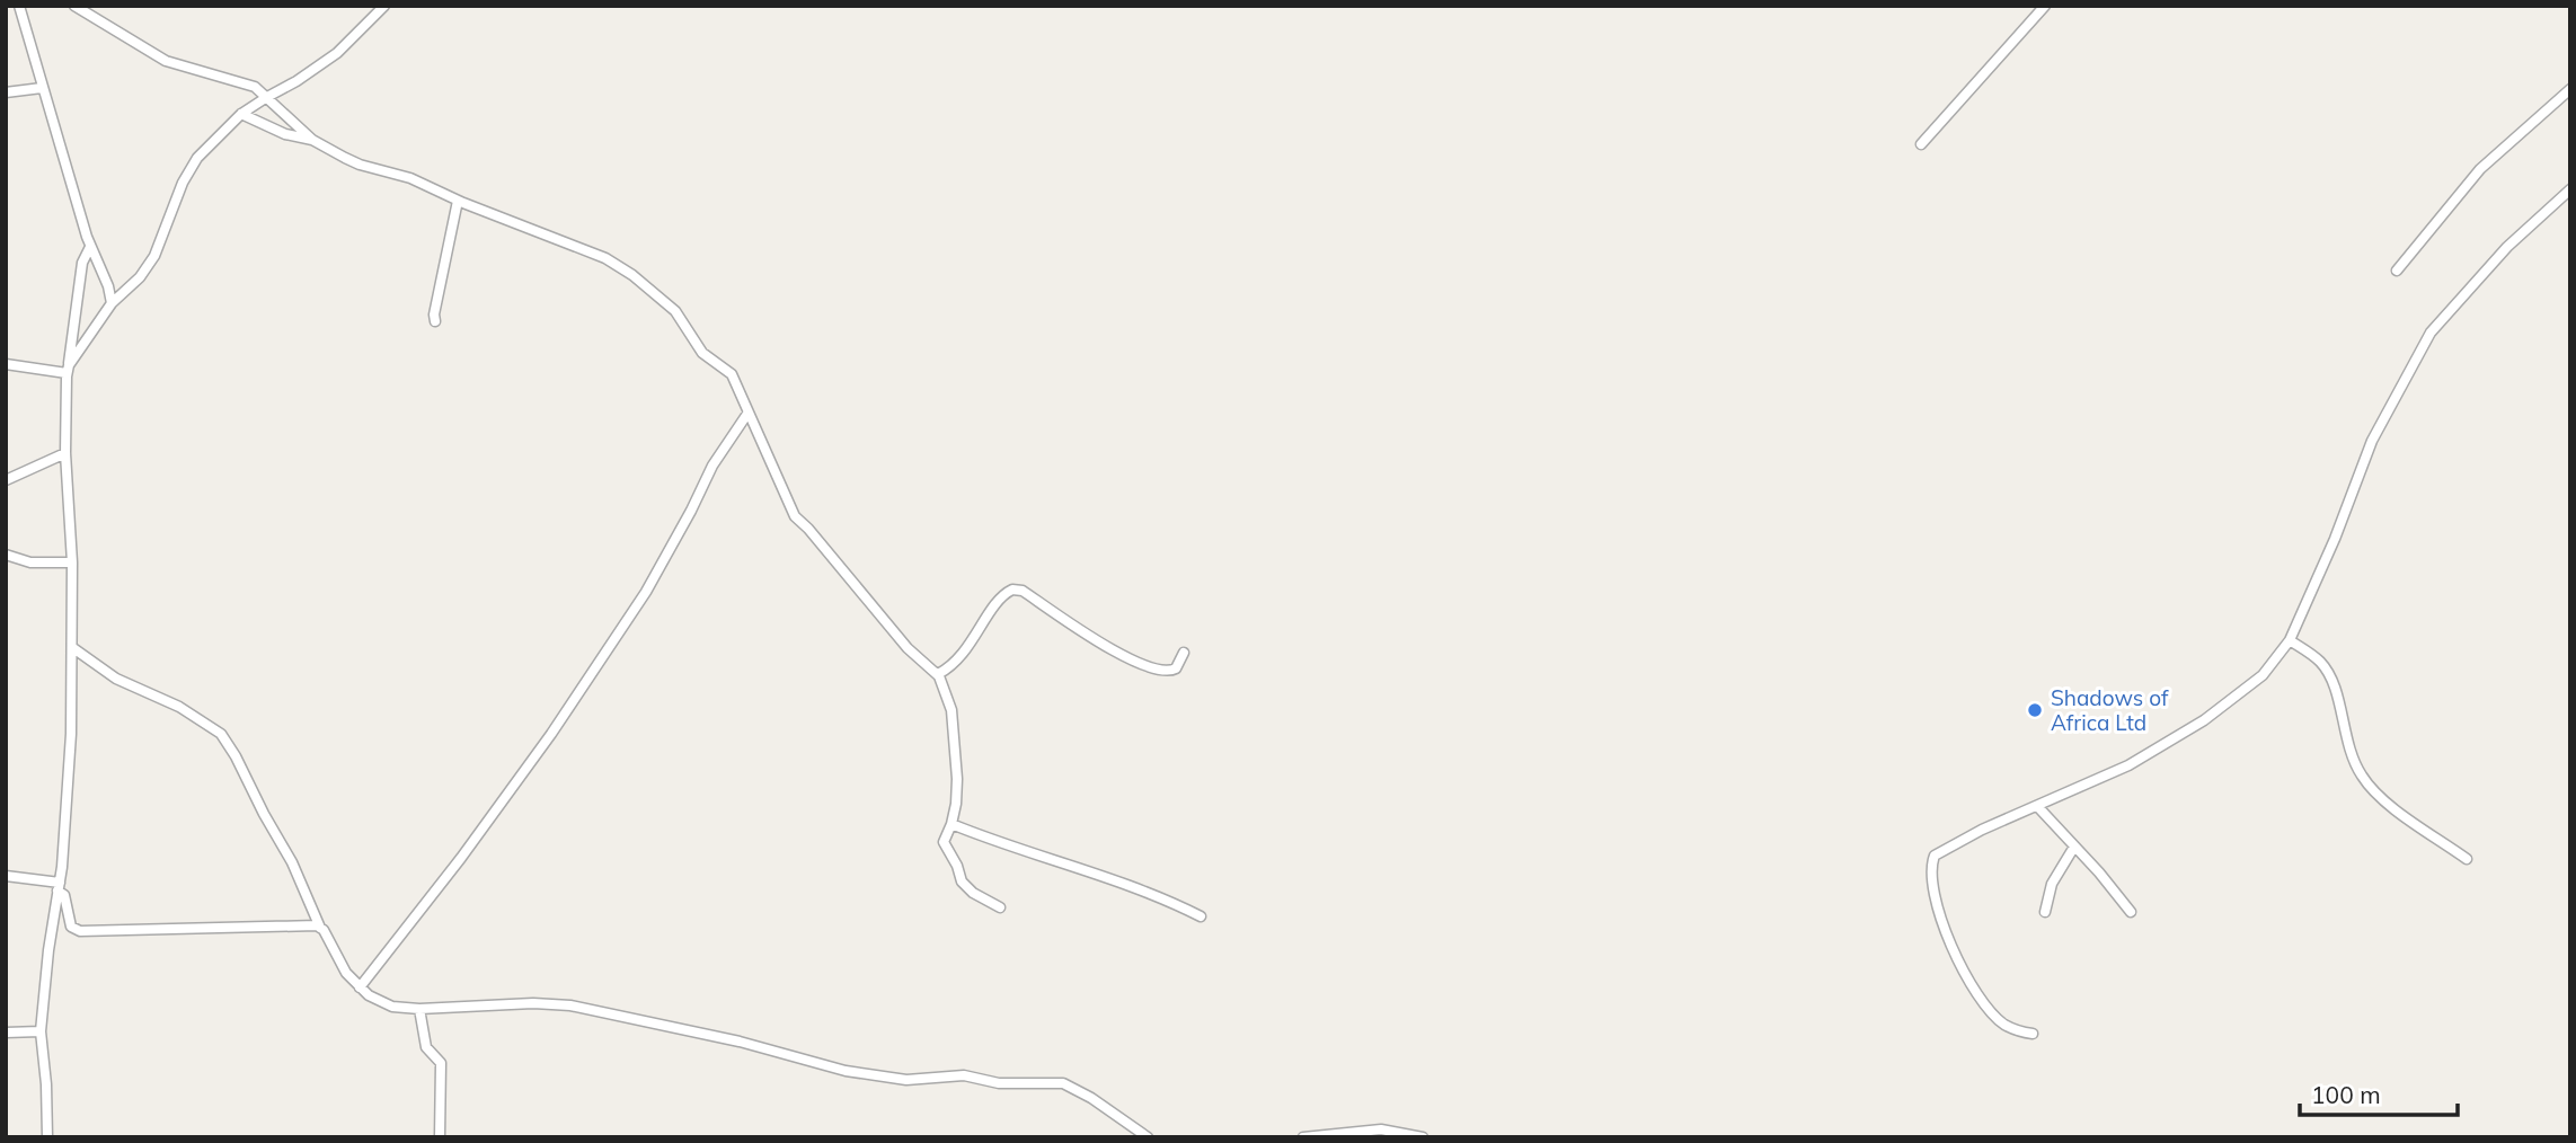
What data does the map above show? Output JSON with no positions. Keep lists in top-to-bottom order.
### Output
{
  "places": ["Shadows of Africa Ltd"],
  "scale_bar": "100 m"
}
